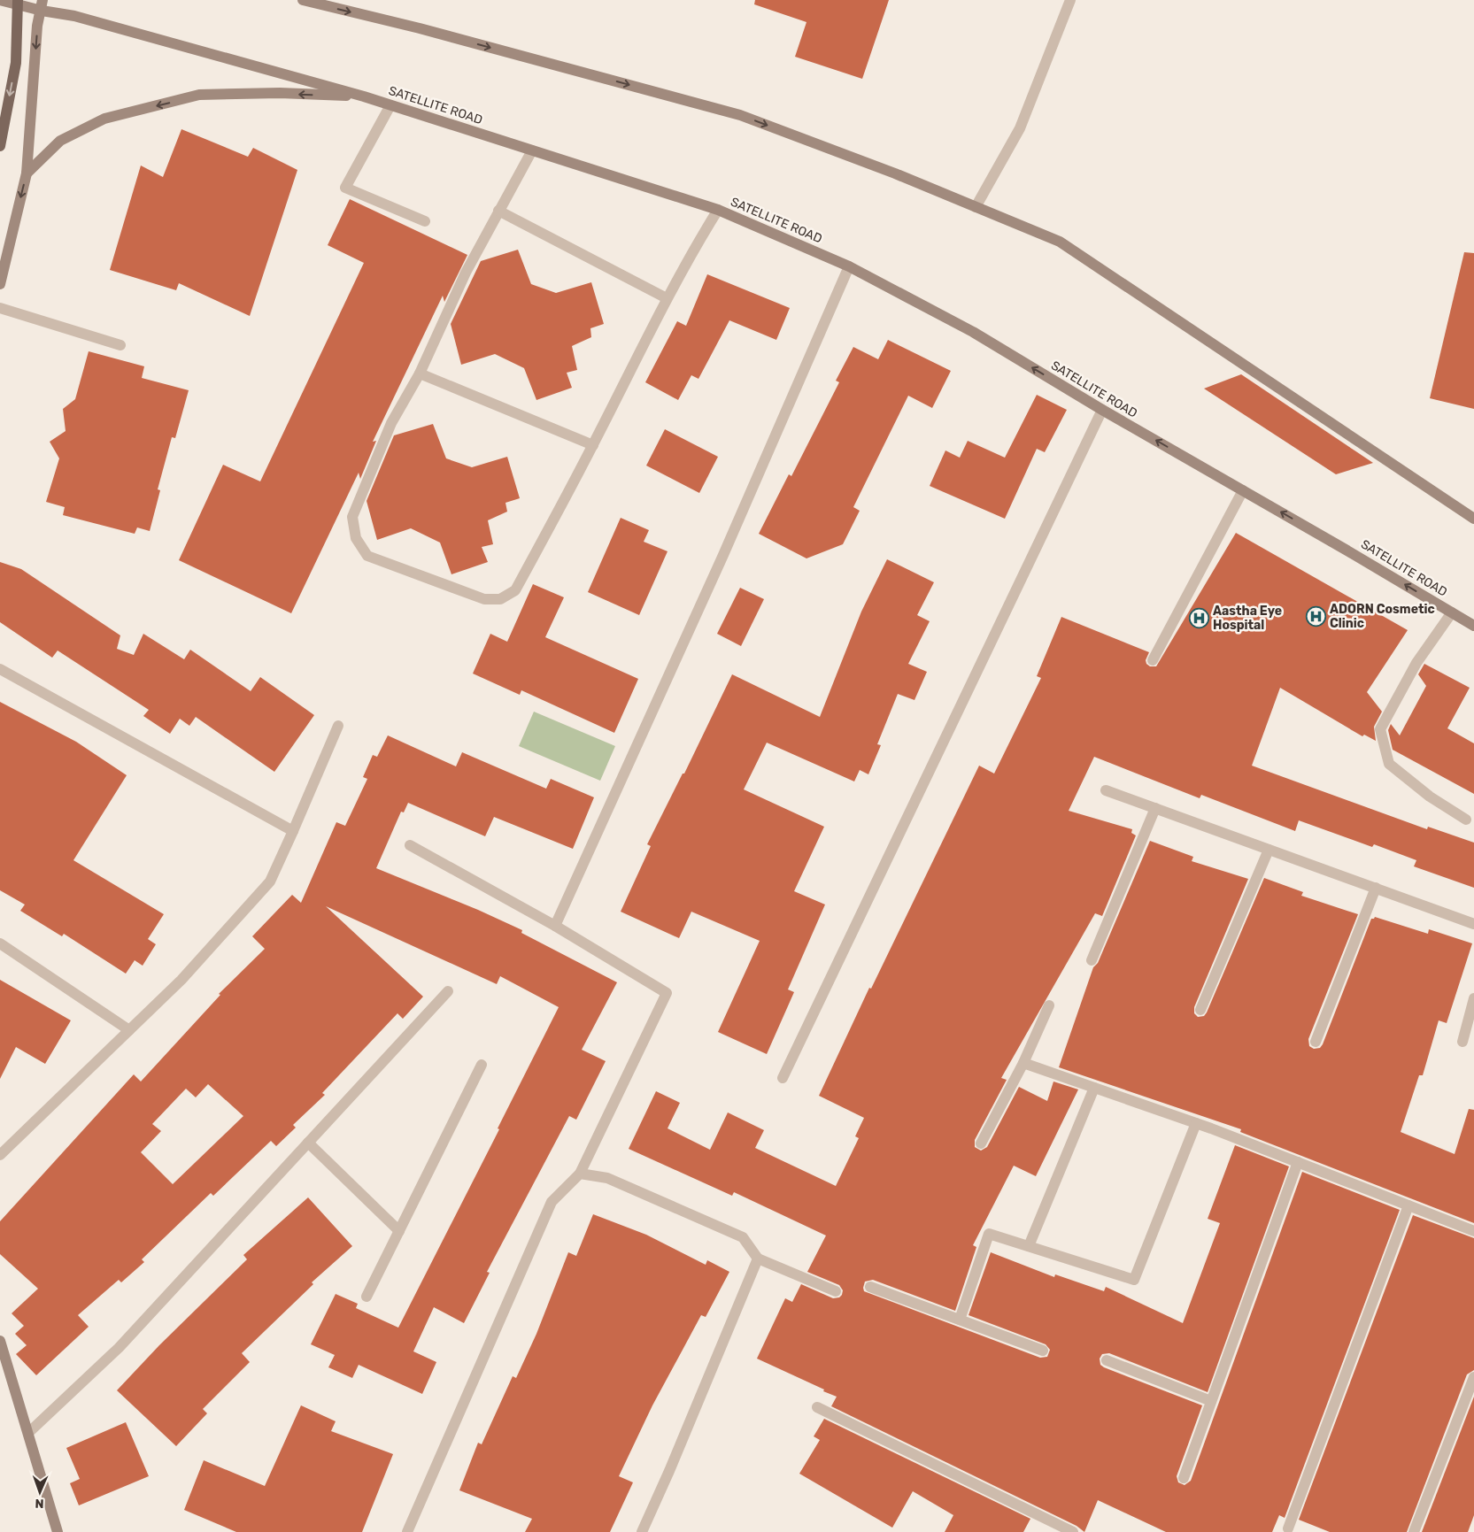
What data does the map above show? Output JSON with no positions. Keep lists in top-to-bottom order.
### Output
{
  "streets": {
    "main road": ["SATELLITE ROAD"]
  },
  "one_way": ["SATELLITE ROAD"],
  "places": {
    "hospital": ["ADORN Cosmetic Clinic", "Aastha Eye Hospital"]
  },
  "north": "bottom"
}
